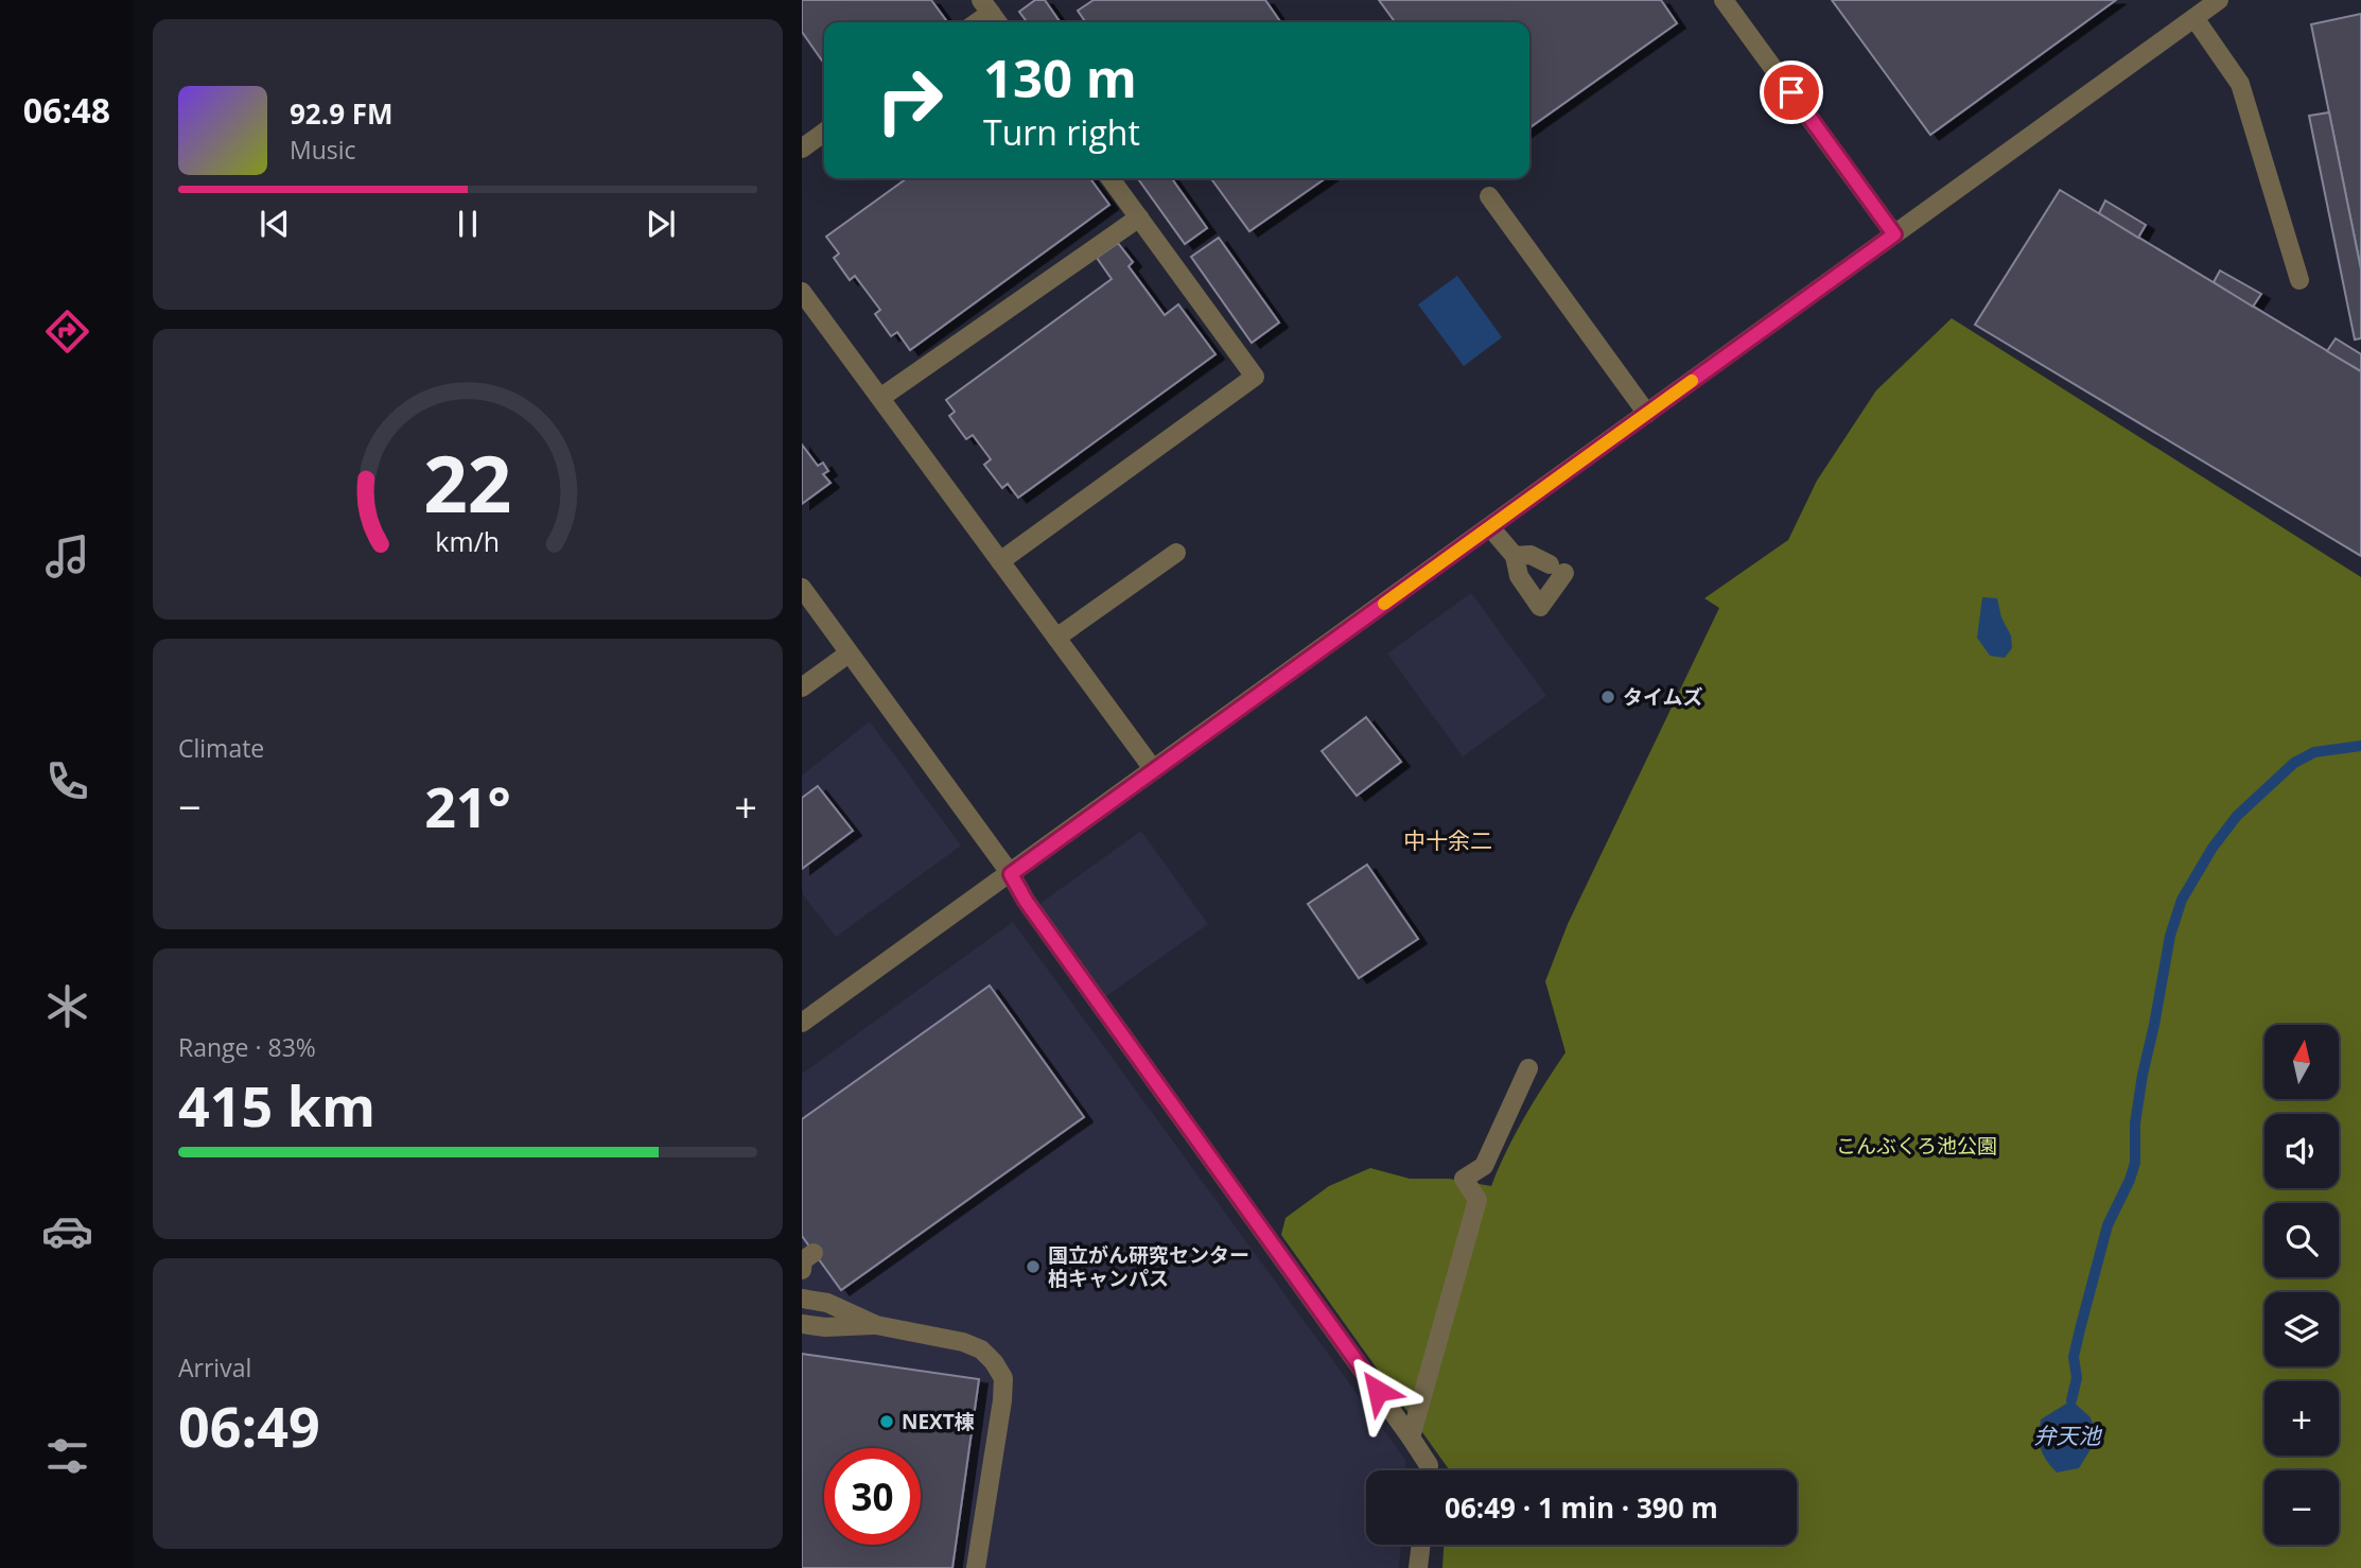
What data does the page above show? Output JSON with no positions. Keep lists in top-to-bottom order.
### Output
{
  "districts": ["中十余二"],
  "water": ["弁天池"],
  "parks": ["こんぶくろ池公園"],
  "places": ["タイムズ", "国立がん研究センター 柏キャンパス", "NEXT棟"],
  "north": "top",
  "page": {
    "tabs": "06:48",
    "turn": ["130 m", "Turn right"],
    "song": ["92.9 FM", "Music"],
    "tile": [
      "Climate",
      ["Range · 83%", "415 km"],
      ["Arrival", "06:49"]
    ],
    "heat": ["−", "21°", "+"],
    "map_buttons": ["+", "−"],
    "limit": "30",
    "trip": "06:49 · 1 min · 390 m",
    "gauge": ["22", "km/h"]
  }
}
